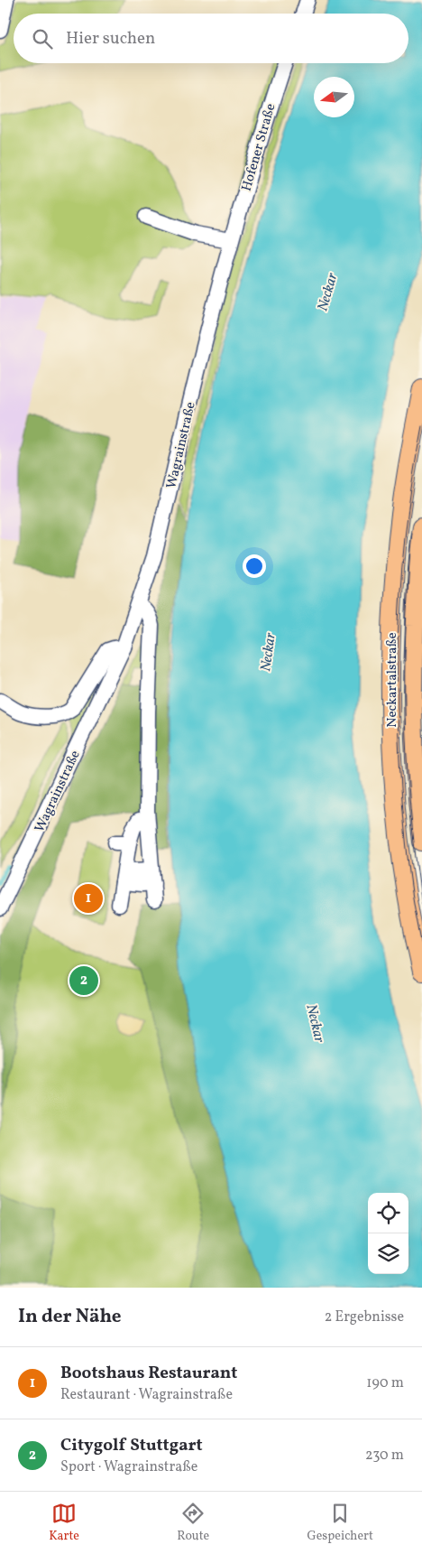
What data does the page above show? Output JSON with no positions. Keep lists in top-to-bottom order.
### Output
{
  "streets": {
    "main road": ["Neckartalstraße"],
    "street": ["Hofener Straße", "Wagrainstraße"]
  },
  "crossings": [
    ["Hofener Straße", "Wagrainstraße"]
  ],
  "water": ["Neckar"],
  "north": "left",
  "page": {
    "search": "Hier suchen",
    "pins": ["1", "2"],
    "heading": ["In der Nähe", "2 Ergebnisse"],
    "list": [
      {
        "mark": "1",
        "name": "Bootshaus Restaurant",
        "note": "Restaurant · Wagrainstraße",
        "value": "190 m"
      },
      {
        "mark": "2",
        "name": "Citygolf Stuttgart",
        "note": "Sport · Wagrainstraße",
        "value": "230 m"
      }
    ],
    "nav": ["Karte", "Route", "Gespeichert"]
  }
}
